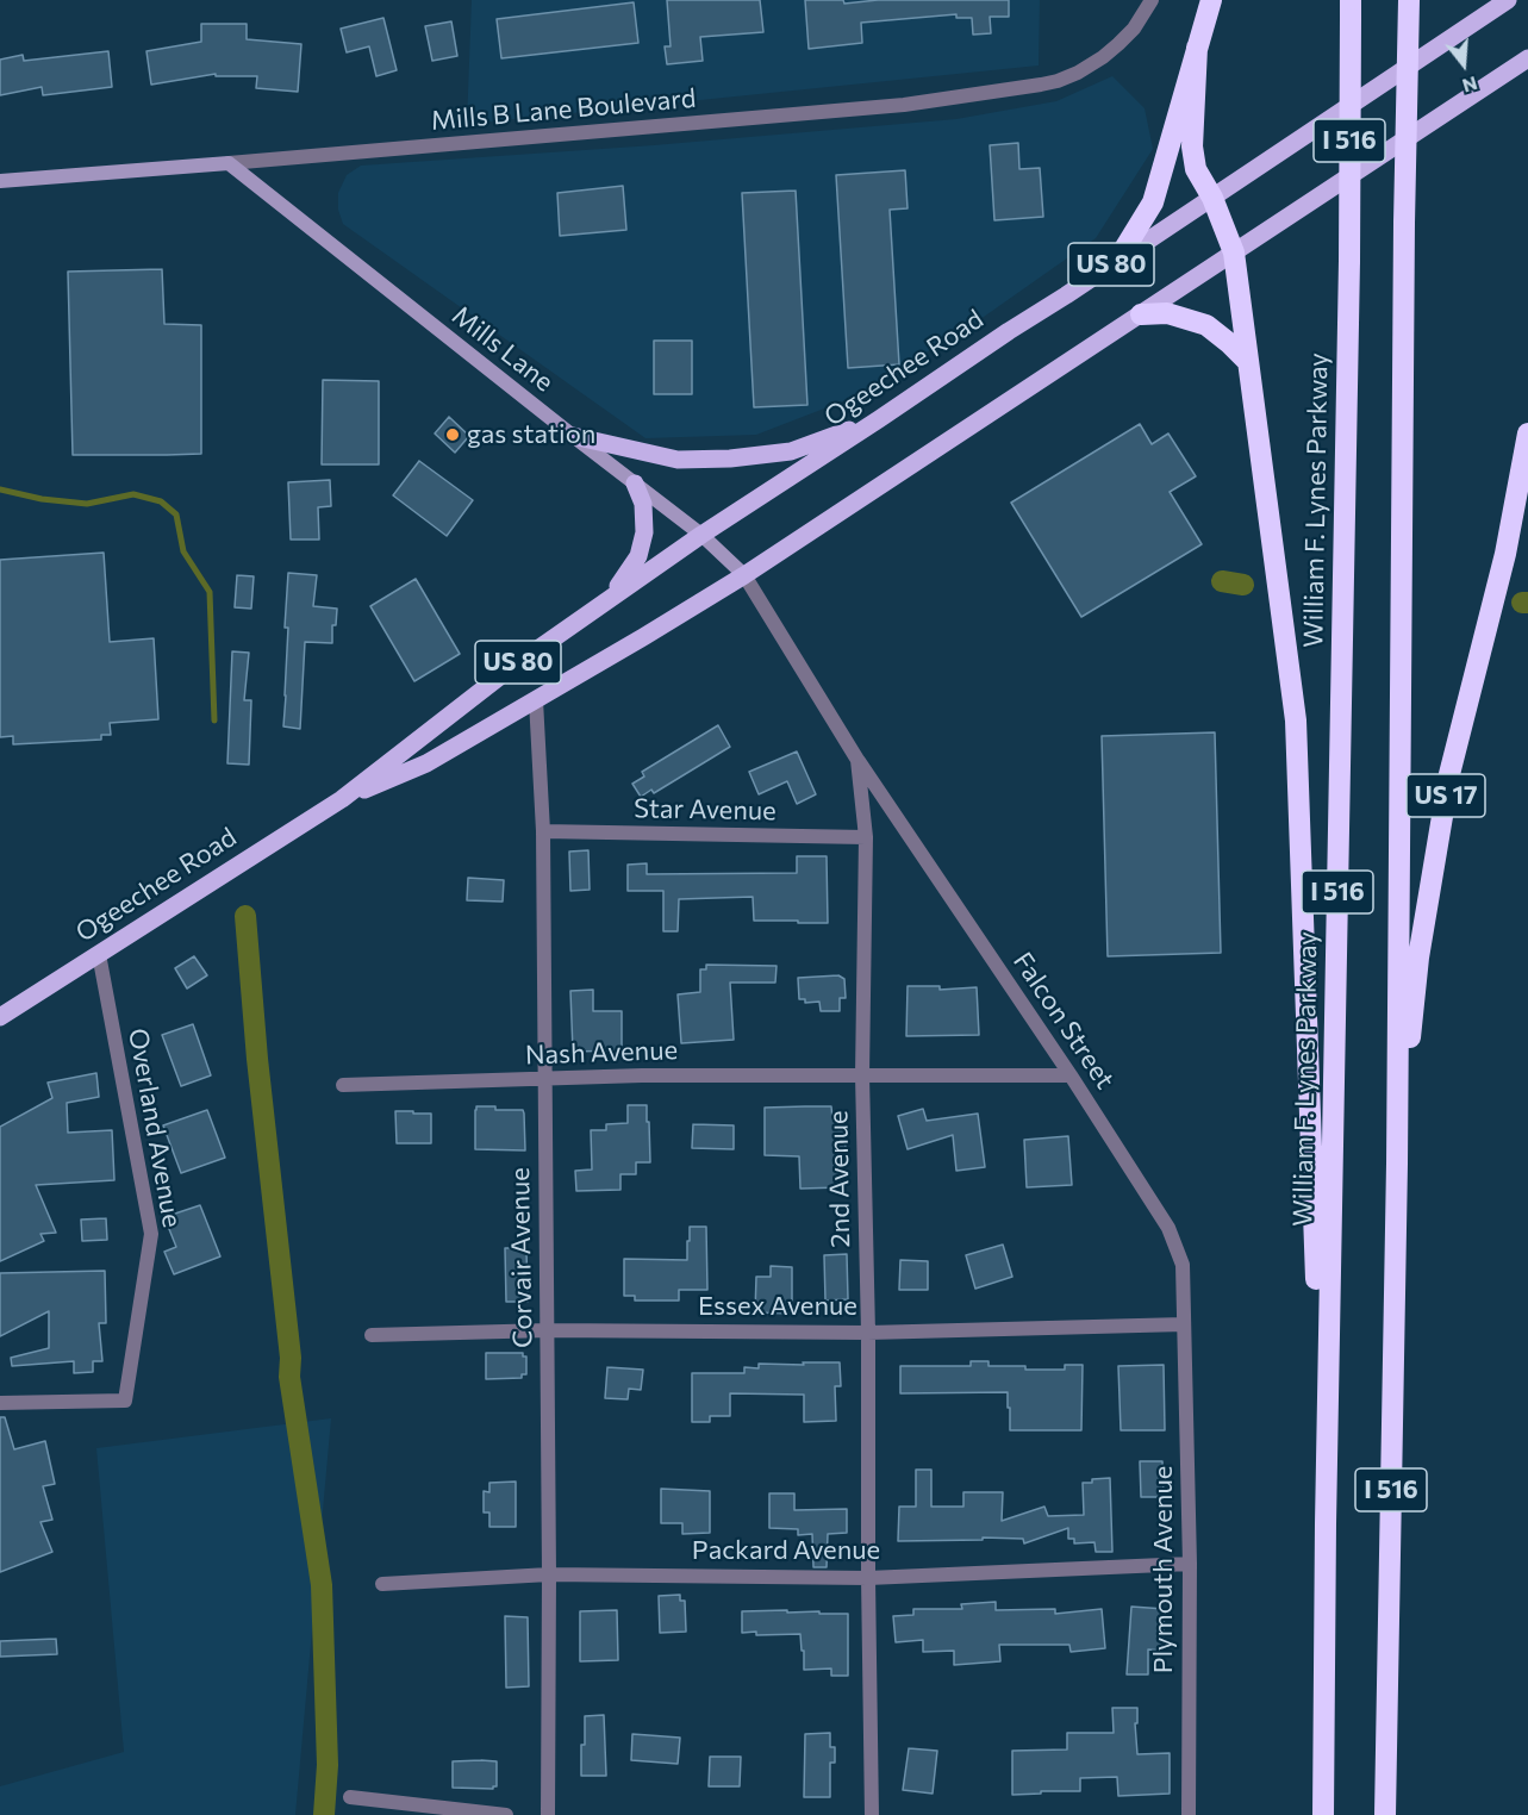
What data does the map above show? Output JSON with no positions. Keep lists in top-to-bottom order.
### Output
{
  "streets": {
    "highway": ["I 516", "William F. Lynes Parkway", "US 17"],
    "main road": [
      "Mills B Lane Boulevard",
      "US 80",
      "Mills Lane",
      "Ogeechee Road"
    ],
    "street": [
      "Star Avenue",
      "Falcon Street",
      "Nash Avenue",
      "Overland Avenue",
      "2nd Avenue",
      "Corvair Avenue",
      "Essex Avenue",
      "Packard Avenue",
      "Plymouth Avenue"
    ]
  },
  "crossings": [
    ["Mills B Lane Boulevard", "Mills Lane"],
    ["I 516", "US 17"],
    ["Mills Lane", "Ogeechee Road"],
    ["Mills Lane", "2nd Avenue"],
    ["Ogeechee Road", "Overland Avenue"],
    ["Ogeechee Road", "2nd Avenue"],
    ["Ogeechee Road", "Corvair Avenue"],
    ["Star Avenue", "2nd Avenue"],
    ["Star Avenue", "Corvair Avenue"],
    ["Falcon Street", "Nash Avenue"],
    ["Falcon Street", "2nd Avenue"],
    ["Falcon Street", "Essex Avenue"],
    ["Falcon Street", "Plymouth Avenue"],
    ["Nash Avenue", "2nd Avenue"],
    ["Nash Avenue", "Corvair Avenue"],
    ["2nd Avenue", "Essex Avenue"],
    ["2nd Avenue", "Packard Avenue"],
    ["Corvair Avenue", "Essex Avenue"],
    ["Corvair Avenue", "Packard Avenue"],
    ["Essex Avenue", "Plymouth Avenue"],
    ["Packard Avenue", "Plymouth Avenue"]
  ],
  "places": ["gas station"],
  "north": "bottom"
}
